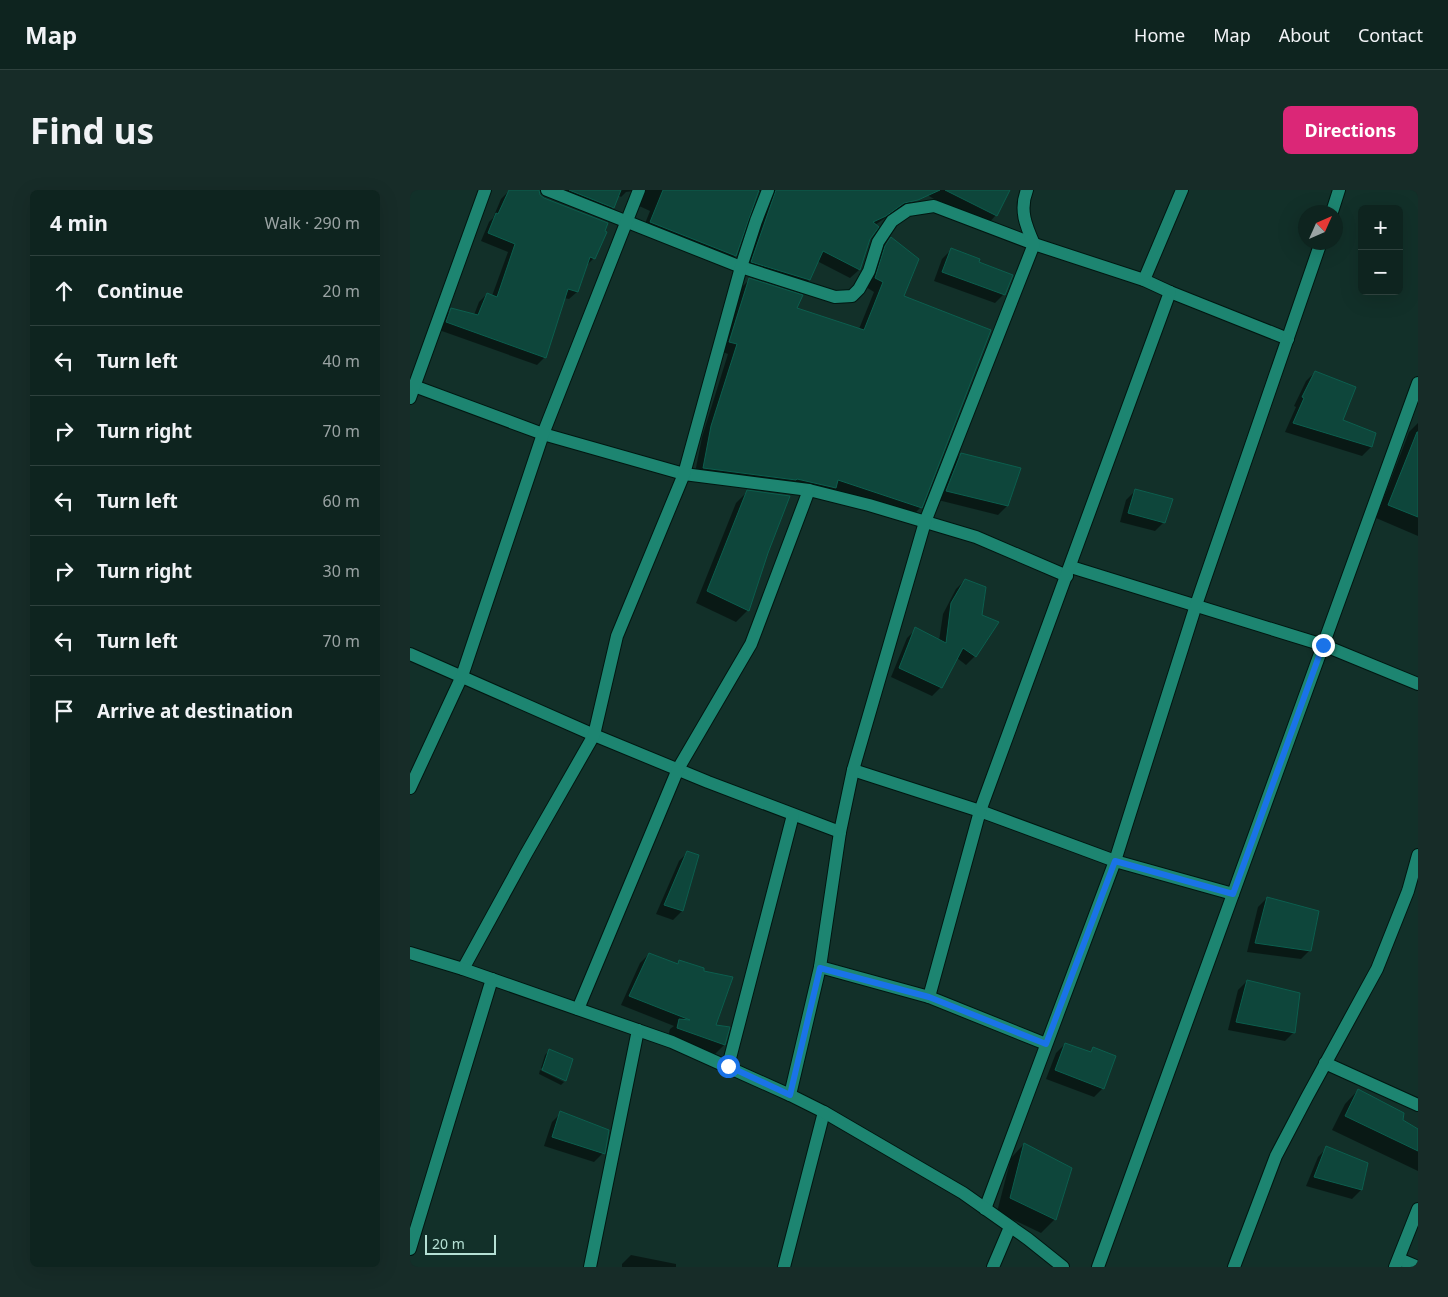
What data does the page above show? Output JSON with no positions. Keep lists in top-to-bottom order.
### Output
{
  "scale_bar": "20 m",
  "north": "top right",
  "page": {
    "header": "Map",
    "nav": [
      "Home",
      "Map",
      "About",
      "Contact"
    ],
    "buttons": "Directions",
    "title": "Find us",
    "heading": ["4 min", "Walk · 290 m"],
    "map_buttons": ["+", "−"],
    "list": [
      ["Continue", "20 m"],
      ["Turn left", "40 m"],
      ["Turn right", "70 m"],
      ["Turn left", "60 m"],
      ["Turn right", "30 m"],
      ["Turn left", "70 m"],
      "Arrive at destination"
    ],
    "scale": "20 m"
  }
}
